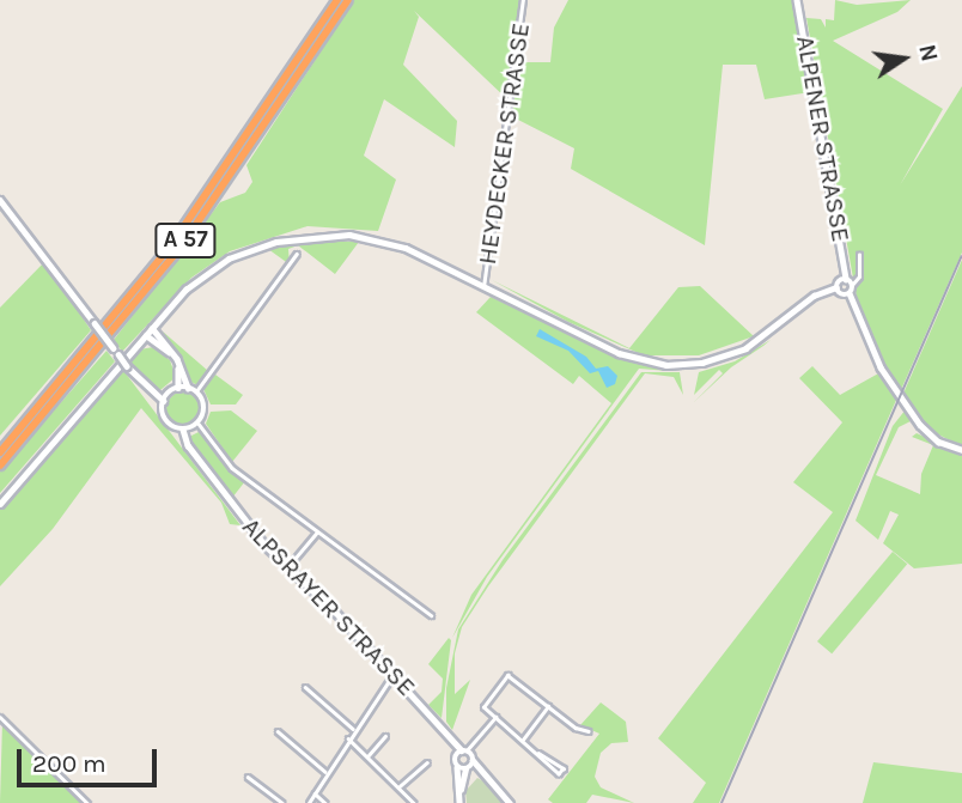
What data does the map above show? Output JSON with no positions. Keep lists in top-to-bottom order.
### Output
{
  "streets": {
    "highway": ["A 57"],
    "street": ["ALPENER STRASSE", "HEYDECKER STRASSE", "ALPSRAYER STRASSE"]
  },
  "scale_bar": "200 m",
  "north": "right"
}
